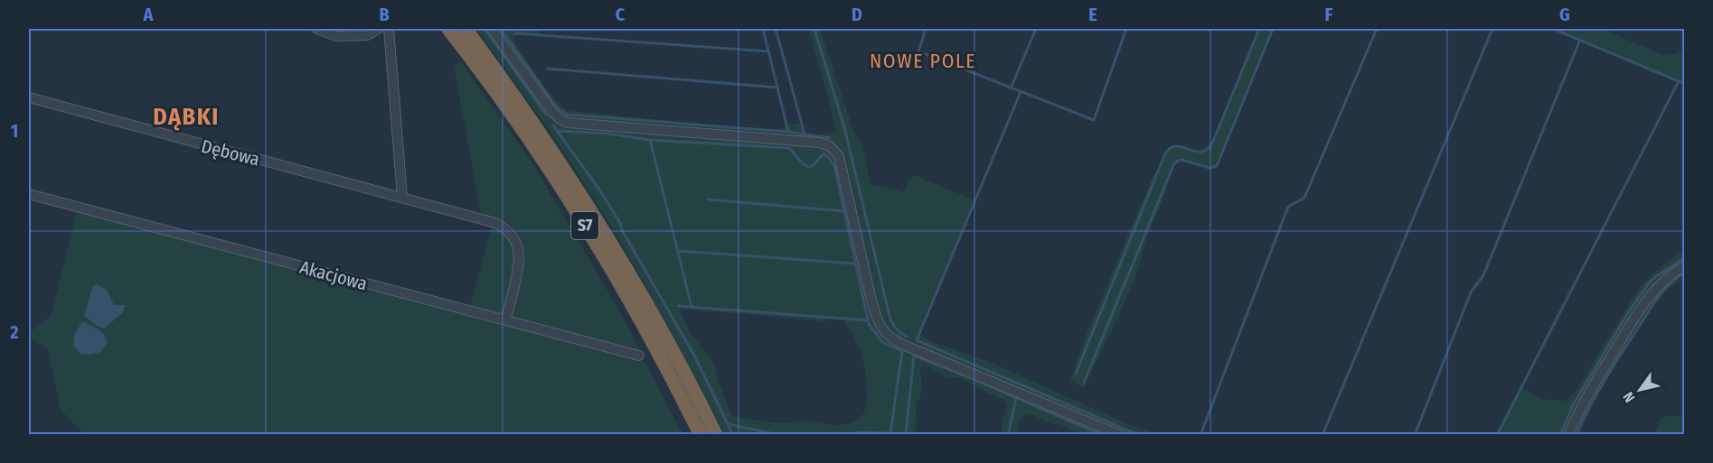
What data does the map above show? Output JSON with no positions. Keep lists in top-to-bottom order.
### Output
{
  "streets": {
    "highway": ["S7"],
    "street": ["Dębowa", "Akacjowa"]
  },
  "crossings": [
    ["Dębowa", "Akacjowa"]
  ],
  "districts": ["NOWE POLE", "DĄBKI"],
  "north": "bottom left",
  "grid": {
    "columns": [
      "A",
      "B",
      "C",
      "D",
      "E",
      "F",
      "G"
    ],
    "rows": ["1", "2"]
  }
}
